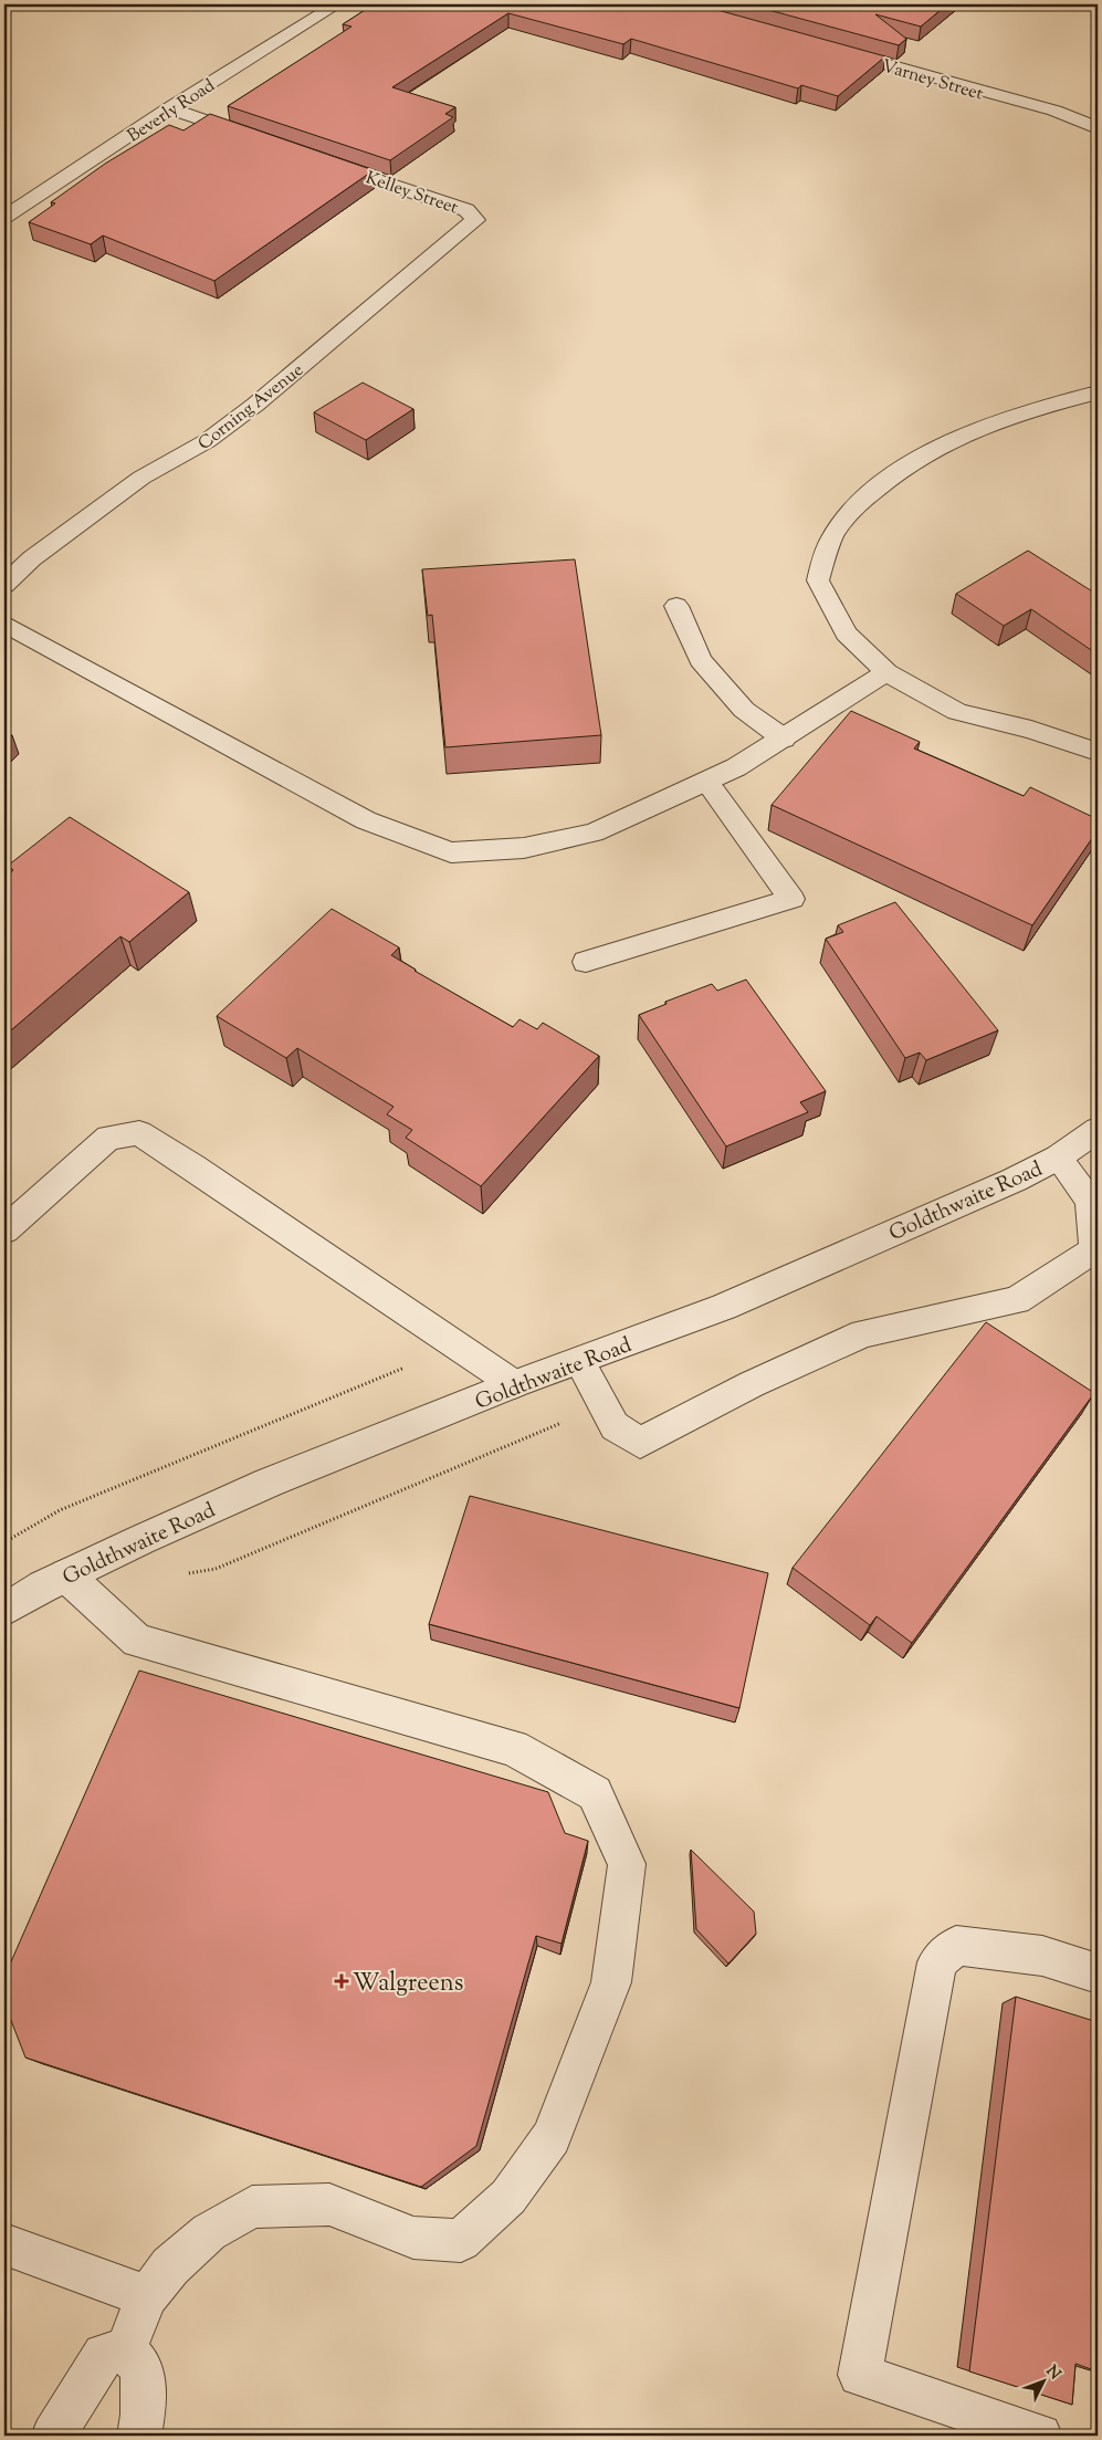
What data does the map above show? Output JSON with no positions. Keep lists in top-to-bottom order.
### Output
{
  "streets": {
    "street": [
      "Varney Street",
      "Beverly Road",
      "Kelley Street",
      "Corning Avenue",
      "Goldthwaite Road"
    ]
  },
  "crossings": [
    ["Kelley Street", "Corning Avenue"]
  ],
  "places": {
    "health": ["Walgreens"]
  },
  "north": "top right"
}
